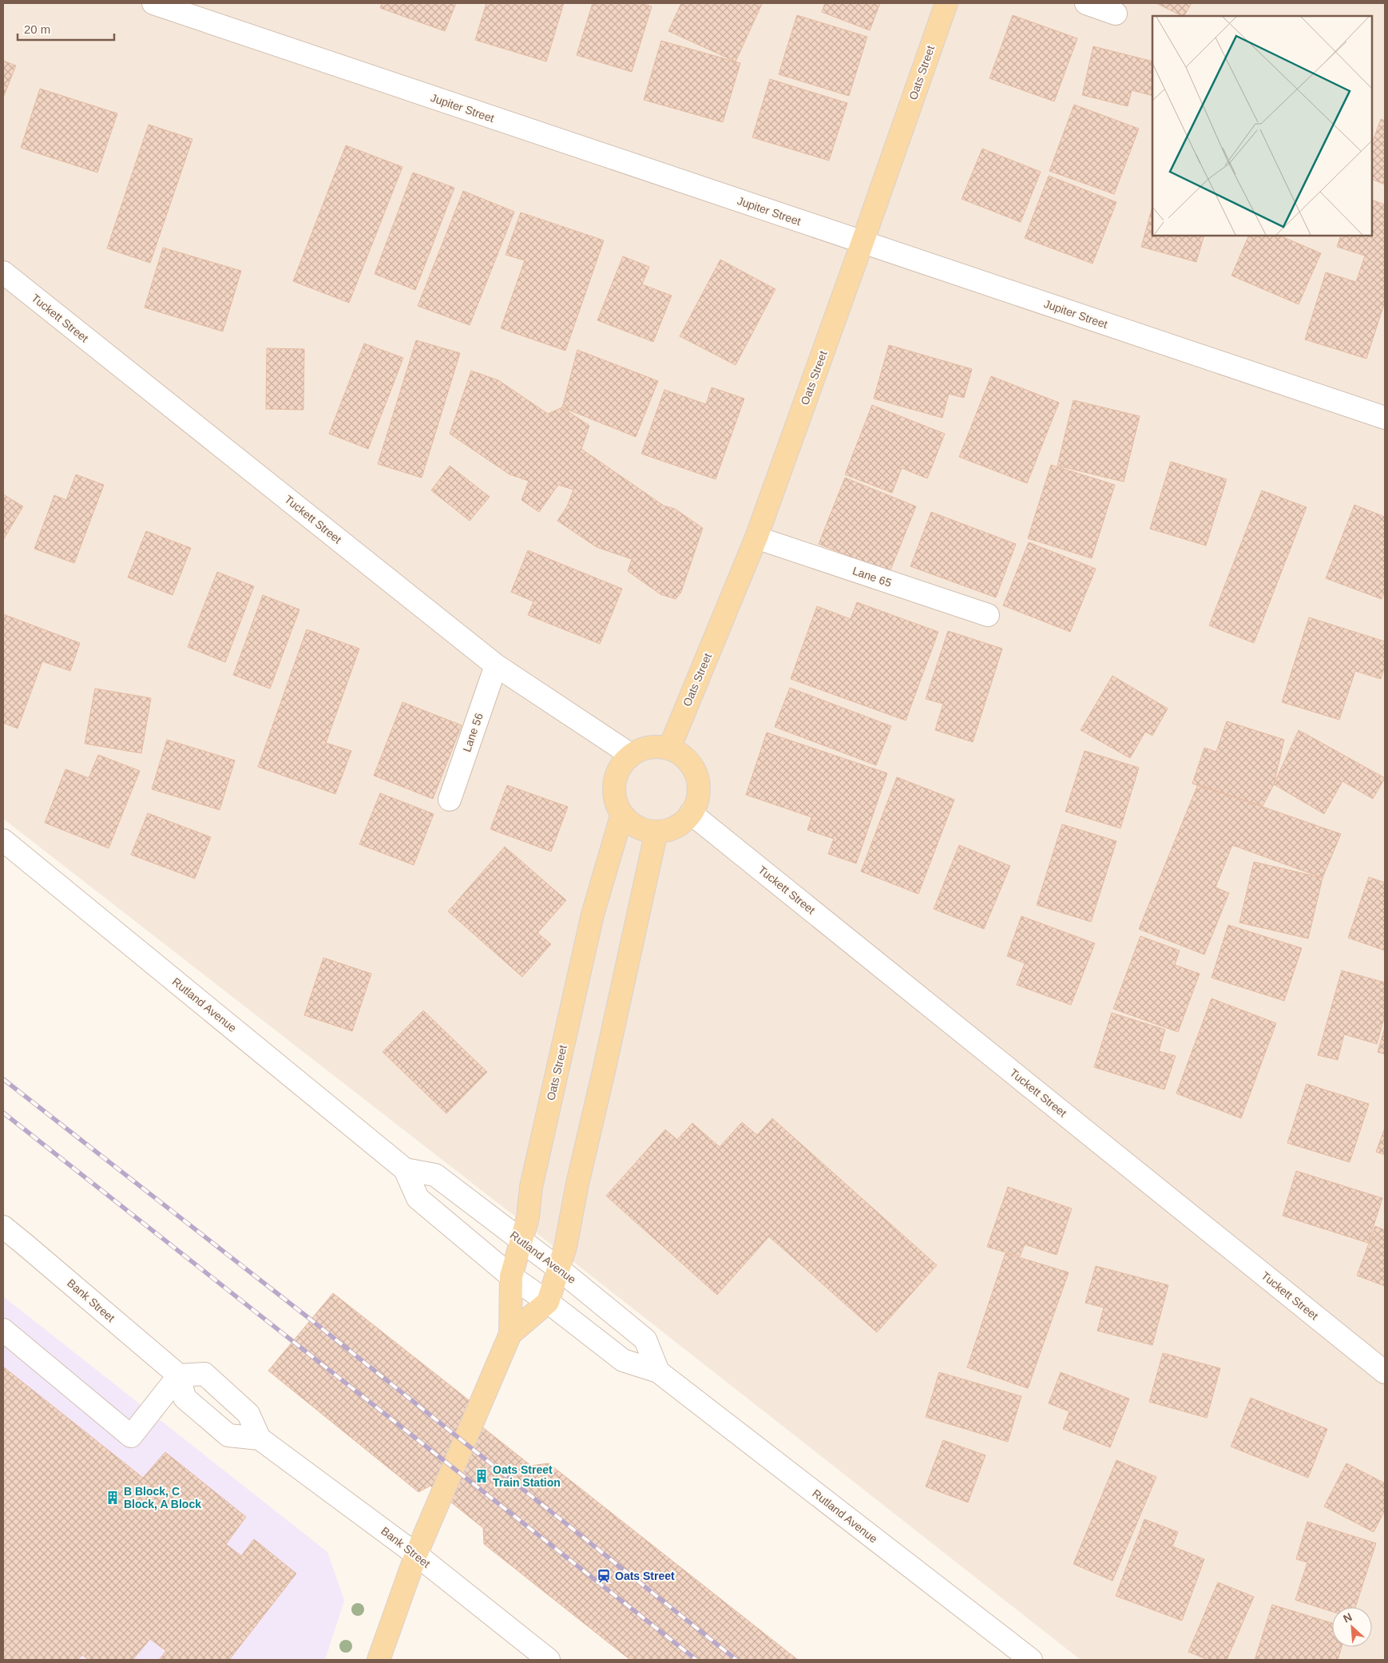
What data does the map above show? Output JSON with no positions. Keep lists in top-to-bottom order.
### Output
{
  "streets": {
    "main road": ["Oats Street"],
    "street": [
      "Jupiter Street",
      "Tuckett Street",
      "Lane 65",
      "Lane 56",
      "Rutland Avenue",
      "Bank Street"
    ]
  },
  "crossings": [
    ["Oats Street", "Jupiter Street"],
    ["Oats Street", "Tuckett Street"],
    ["Oats Street", "Lane 65"],
    ["Oats Street", "Rutland Avenue"],
    ["Oats Street", "Bank Street"],
    ["Tuckett Street", "Lane 56"]
  ],
  "places": {
    "building": ["Oats Street Train Station", "B Block, C Block, A Block"],
    "station": ["Oats Street"]
  },
  "scale_bar": "20 m",
  "north": "top left"
}
